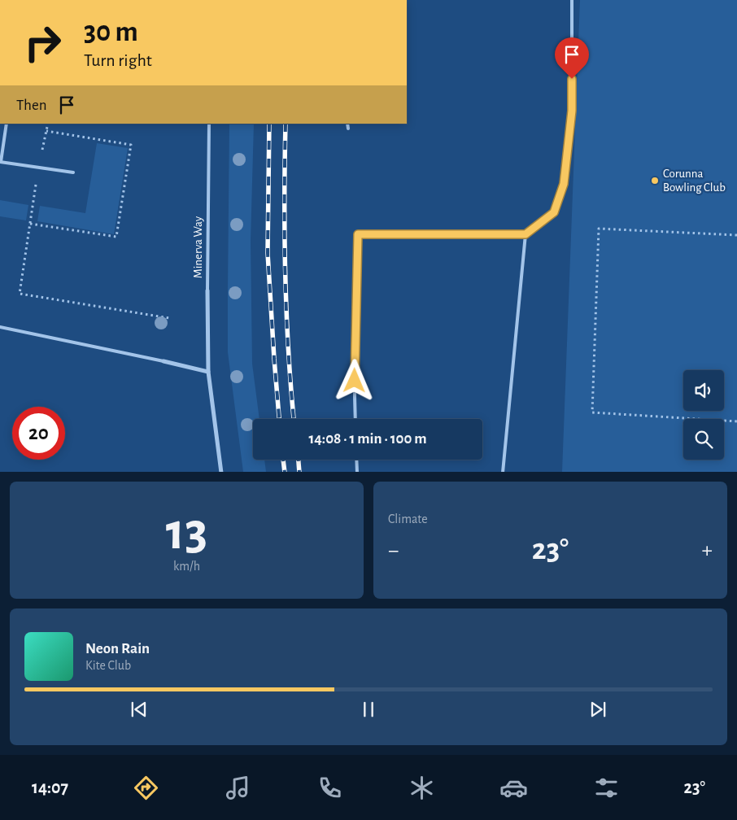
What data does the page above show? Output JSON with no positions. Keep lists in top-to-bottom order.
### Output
{
  "streets": {
    "street": ["Minerva Way"]
  },
  "places": ["Corunna Bowling Club"],
  "page": {
    "turn": ["30 m", "Turn right"],
    "then": "Then",
    "limit": "20",
    "trip": "14:08 · 1 min · 100 m",
    "tile": [
      ["13", "km/h"],
      "Climate"
    ],
    "heat": ["−", "23°", "+"],
    "song": ["Neon Rain", "Kite Club"],
    "tabs": ["14:07", "23°"]
  }
}
